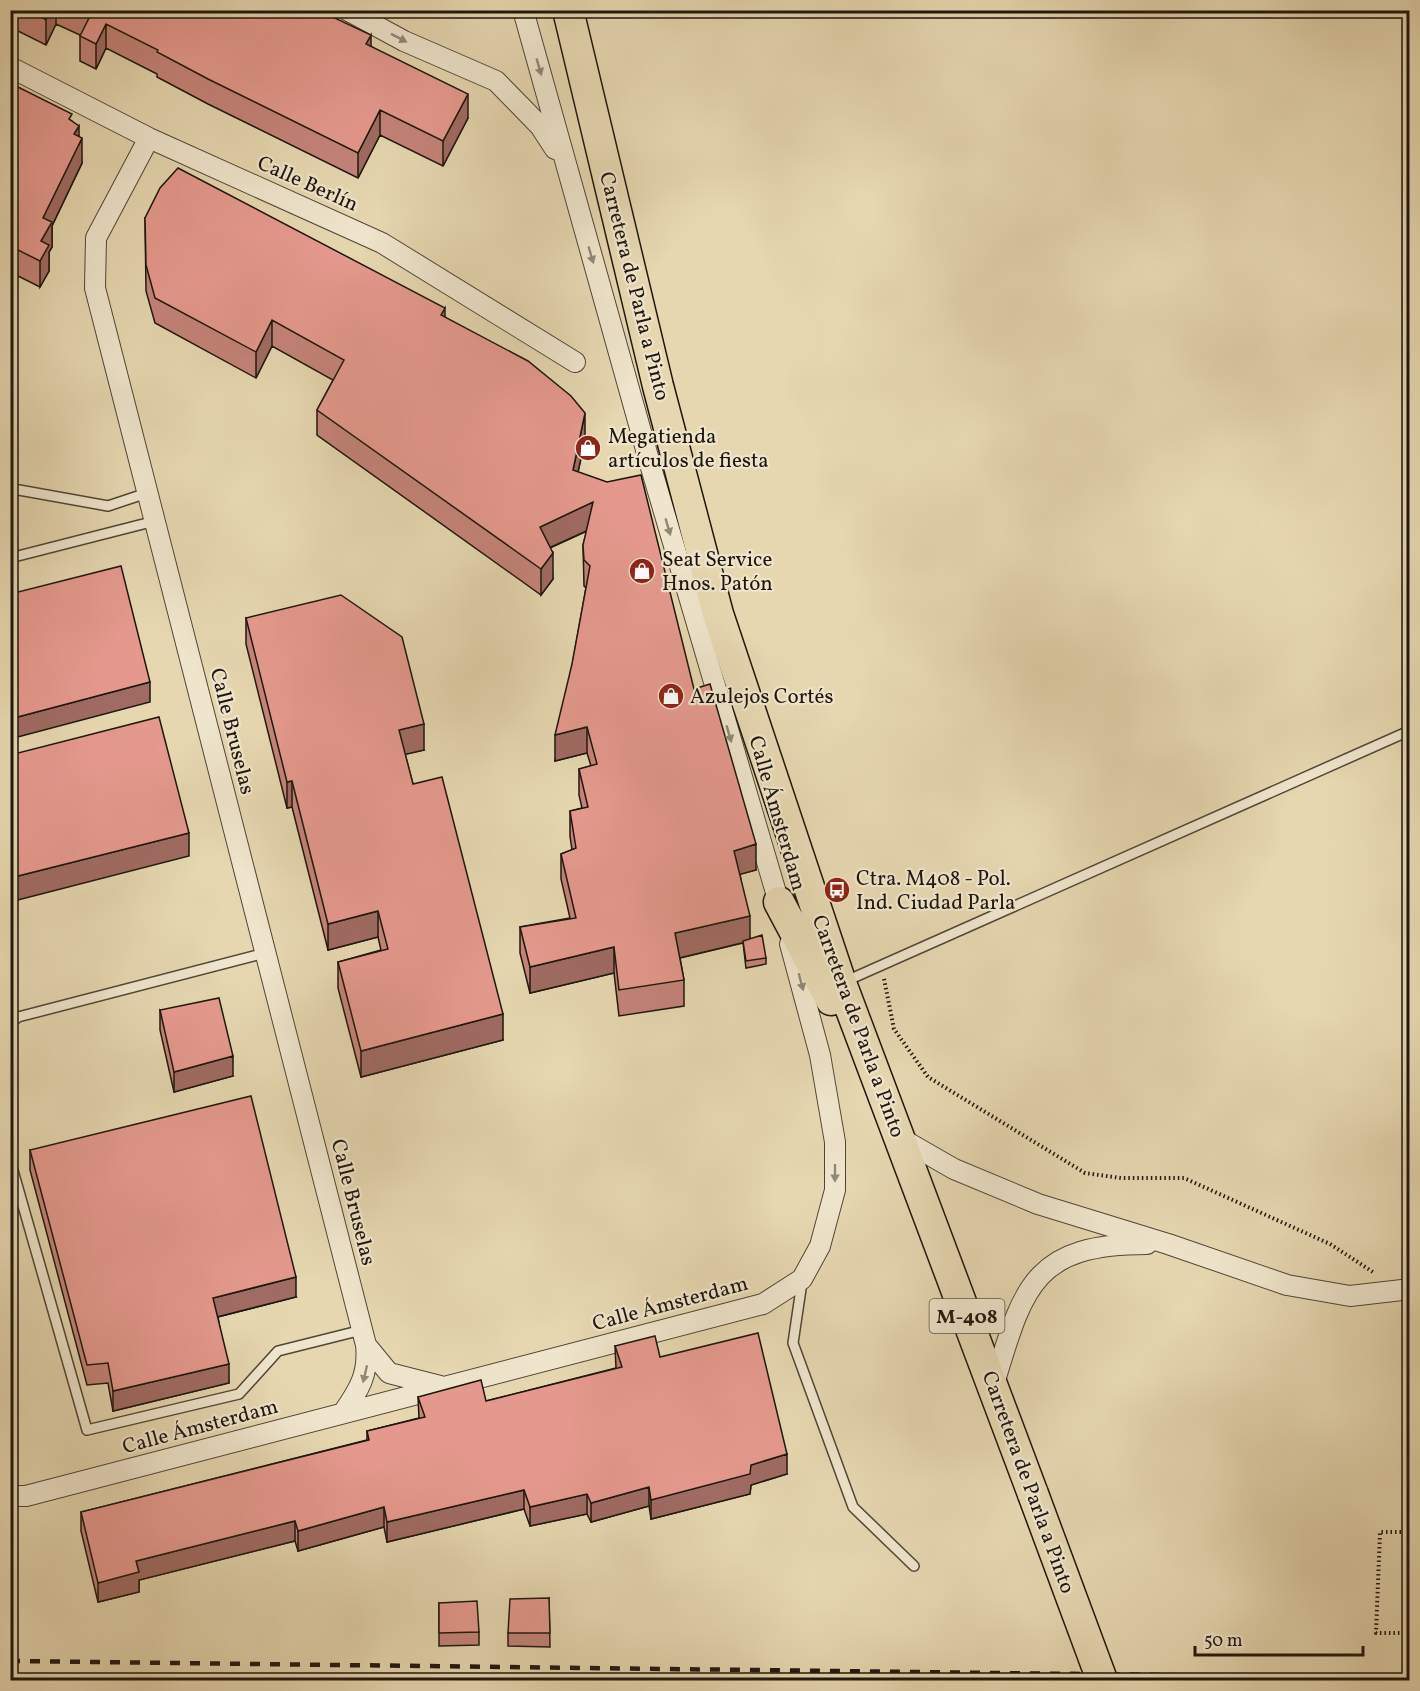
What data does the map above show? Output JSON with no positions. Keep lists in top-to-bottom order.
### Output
{
  "streets": {
    "main road": ["Carretera de Parla a Pinto", "M-408"],
    "street": ["Calle Berlín", "Calle Bruselas", "Calle Ámsterdam"]
  },
  "crossings": [
    ["Calle Berlín", "Calle Bruselas"],
    ["Carretera de Parla a Pinto", "M-408"],
    ["Calle Ámsterdam", "M-408"]
  ],
  "one_way": ["Calle Ámsterdam"],
  "places": {
    "shop": ["Megatienda artículos de fiesta", "Seat Service Hnos. Patón", "Azulejos Cortés"],
    "bus stop": ["Ctra. M408 - Pol. Ind. Ciudad Parla"]
  },
  "scale_bar": "50 m"
}
